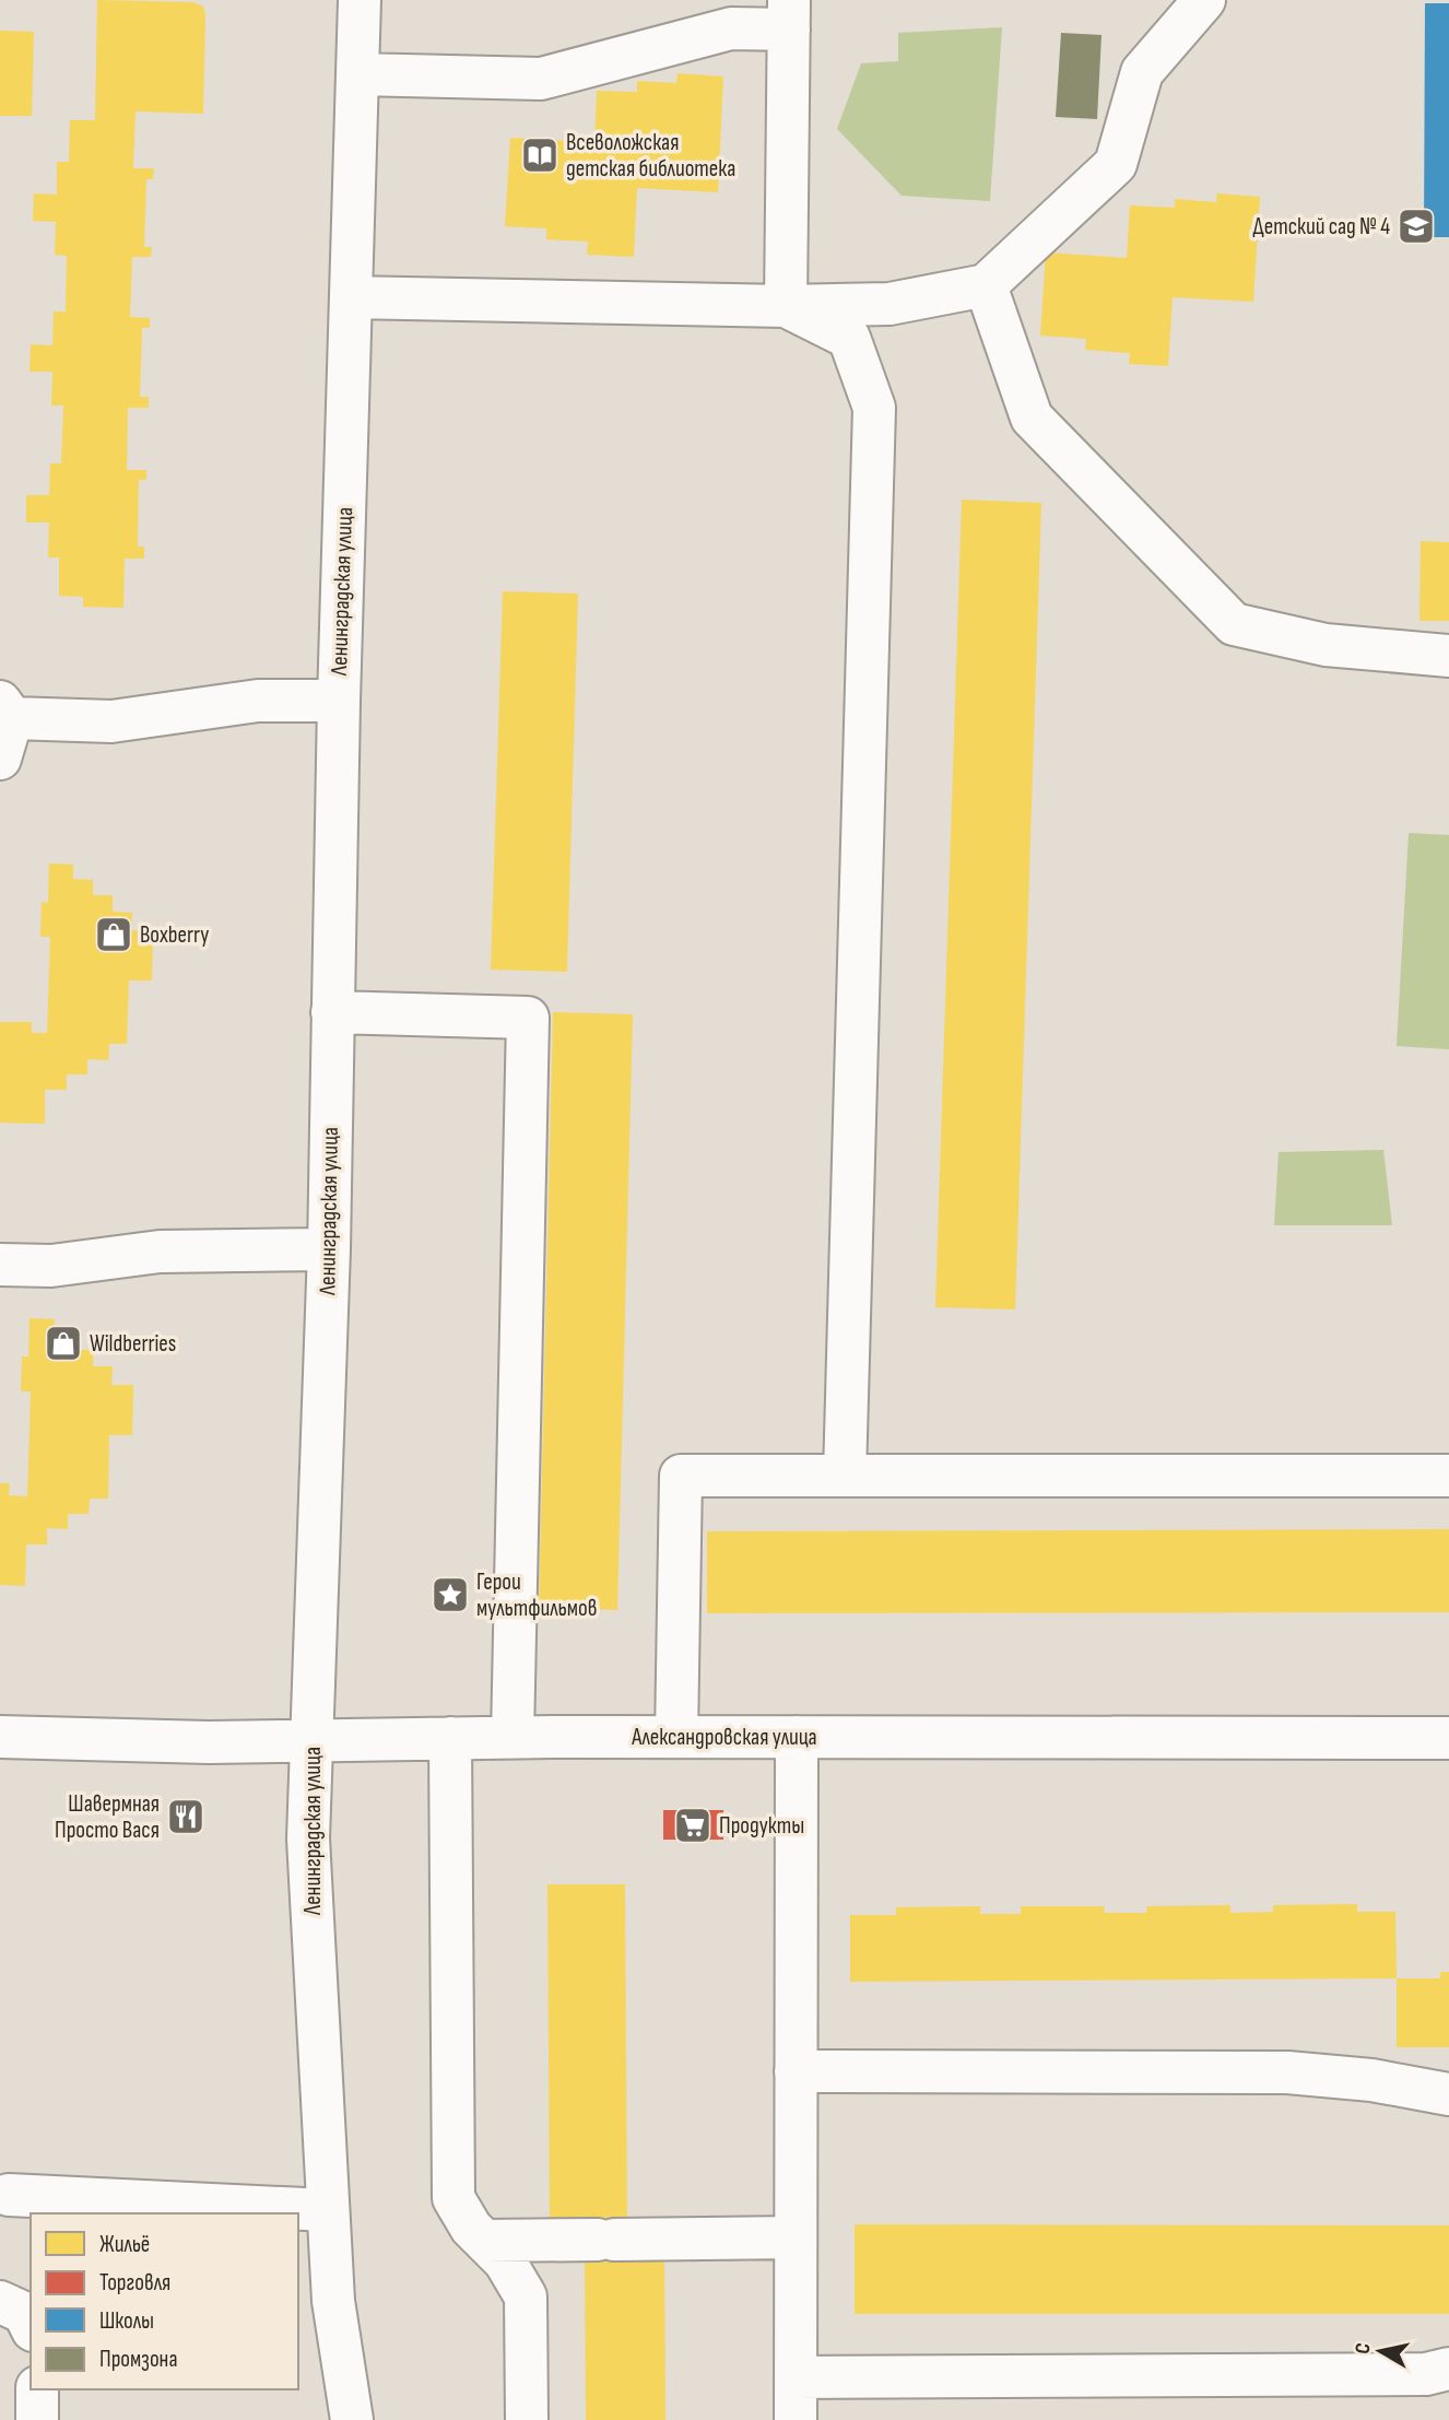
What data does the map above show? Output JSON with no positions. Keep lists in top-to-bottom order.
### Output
{
  "streets": {
    "street": ["Ленинградская улица", "Александровская улица"]
  },
  "crossings": [
    ["Ленинградская улица", "Александровская улица"]
  ],
  "places": {
    "library": ["Всеволожская детская библиотека"],
    "school or university": ["Детский сад № 4"],
    "shop": ["Boxberry", "Wildberries"],
    "place": ["Герои мультфильмов"],
    "restaurant": ["Шавермная Просто Вася"],
    "supermarket": ["Продукты"]
  },
  "legend": [
    "Жильё",
    "Торговля",
    "Школы",
    "Промзона"
  ],
  "north": "left"
}
